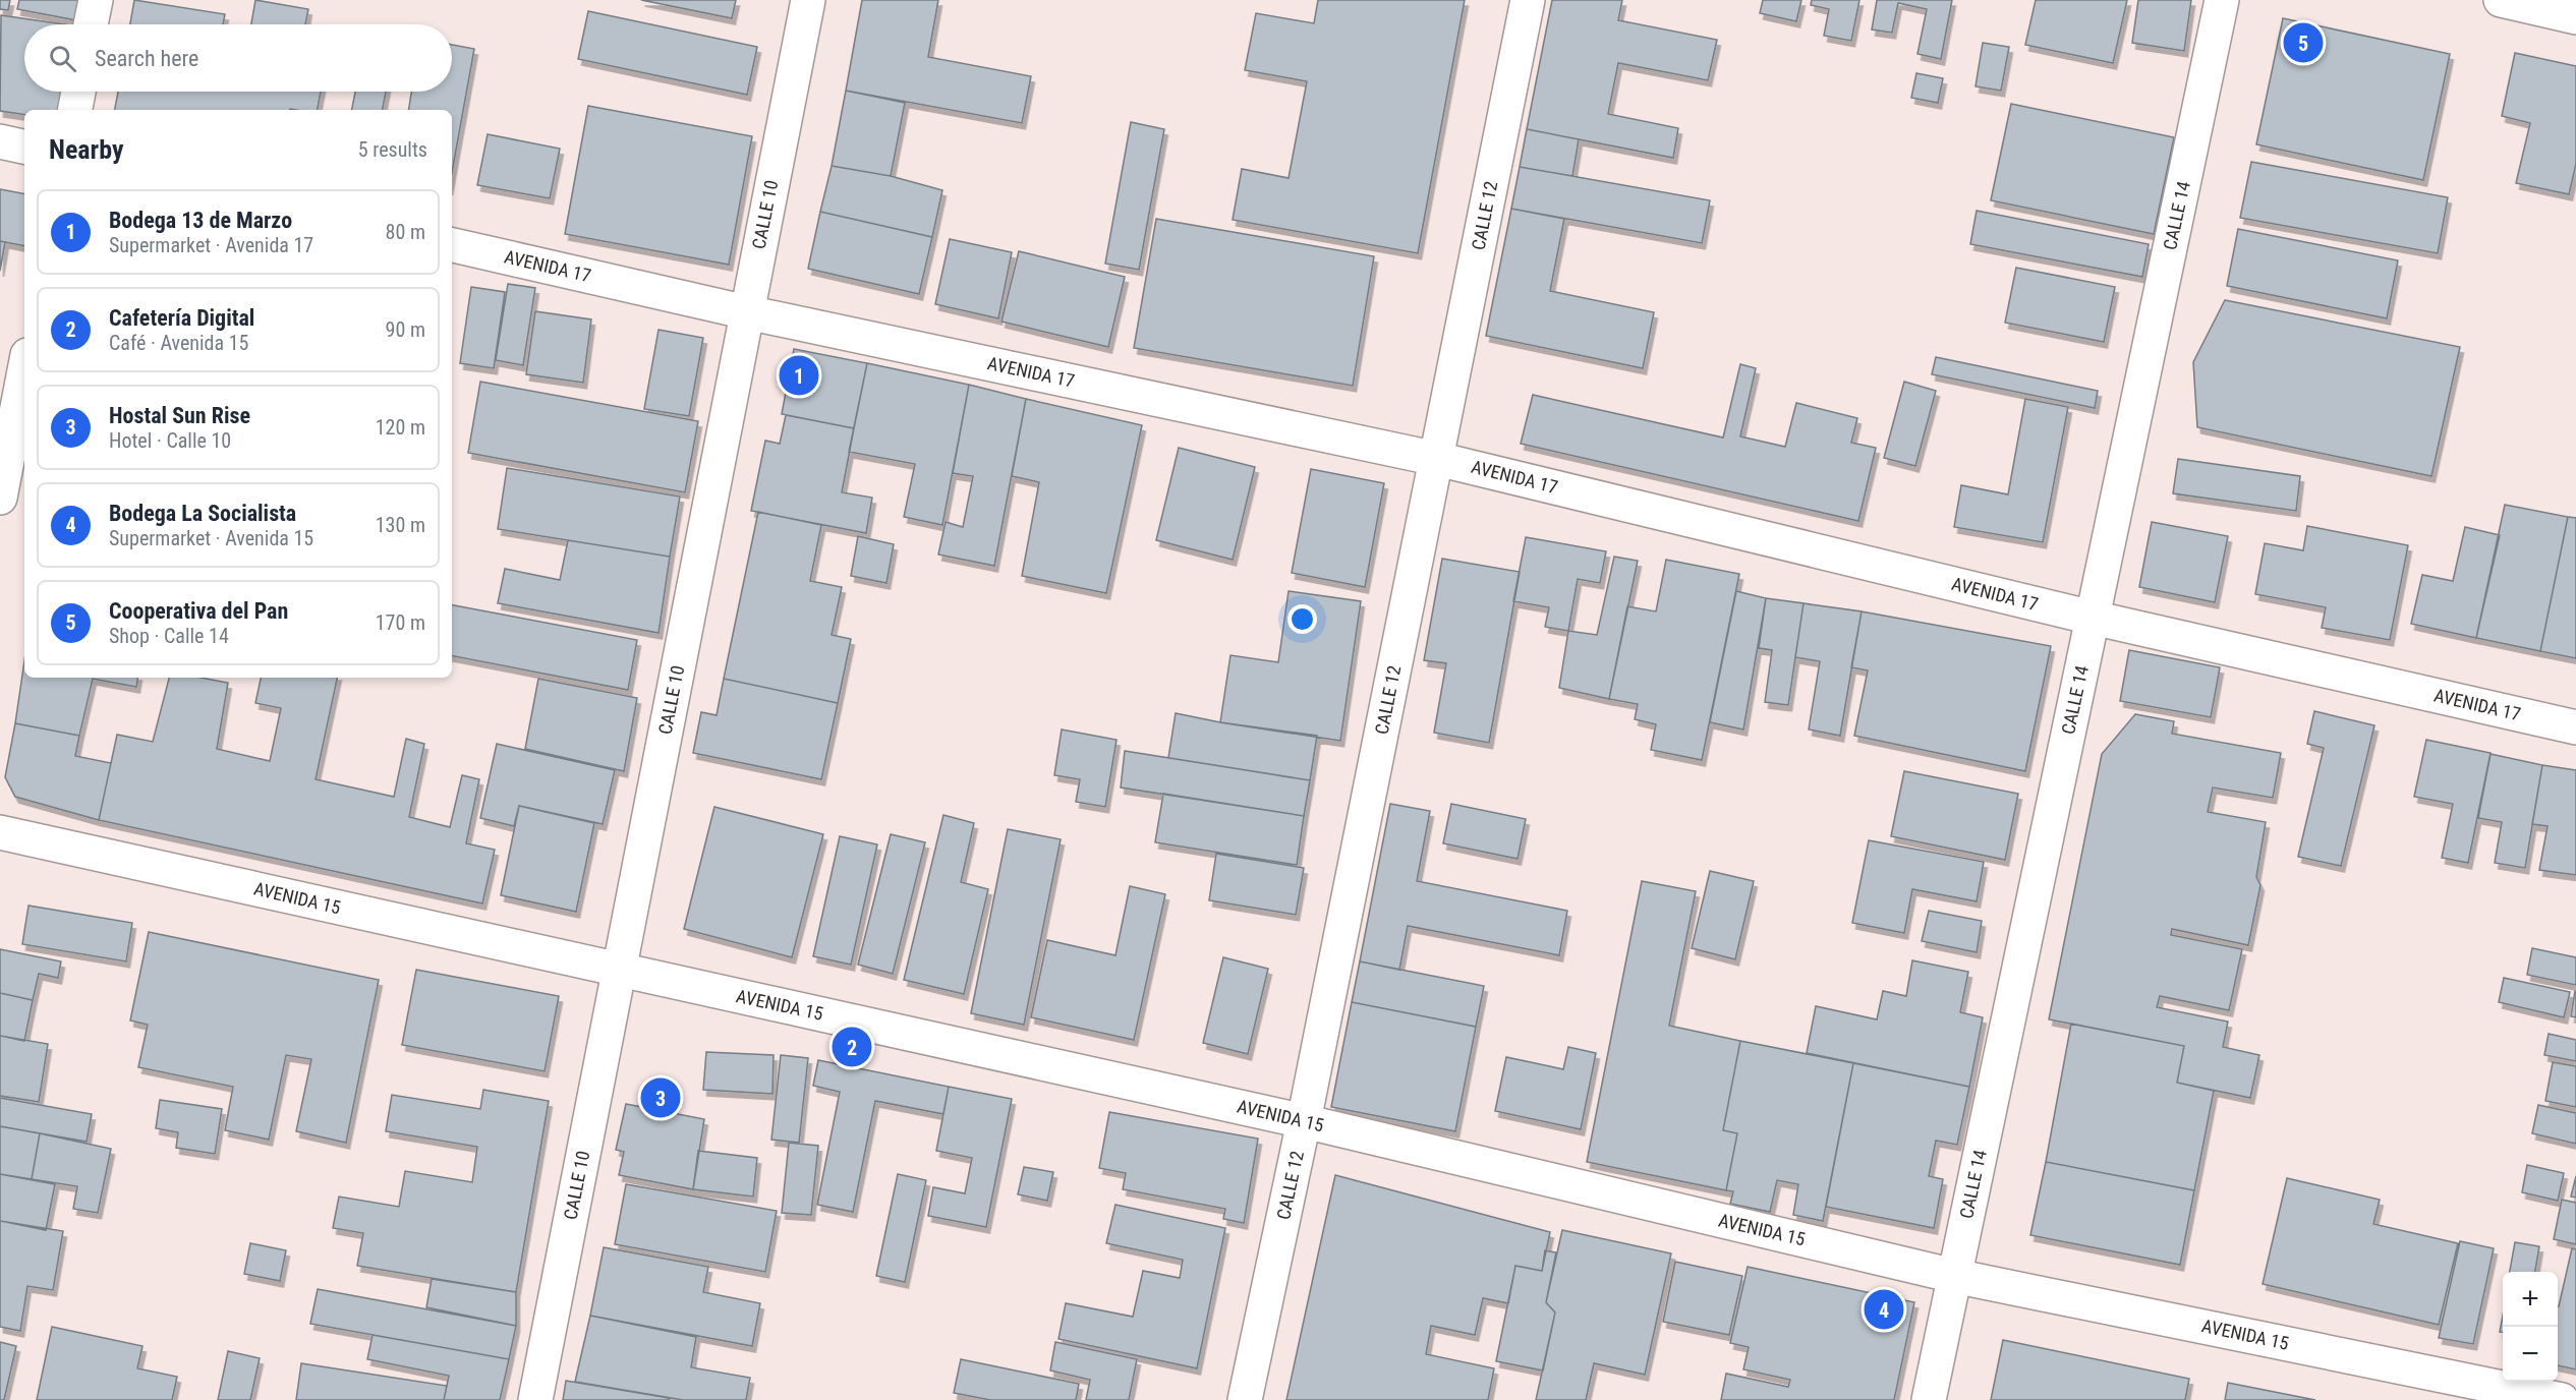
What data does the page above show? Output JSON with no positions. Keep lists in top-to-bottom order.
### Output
{
  "streets": {
    "street": [
      "CALLE 10",
      "CALLE 12",
      "CALLE 14",
      "AVENIDA 17",
      "AVENIDA 15"
    ]
  },
  "crossings": [
    ["CALLE 10", "AVENIDA 17"],
    ["CALLE 10", "AVENIDA 15"],
    ["CALLE 12", "AVENIDA 17"],
    ["CALLE 12", "AVENIDA 15"],
    ["CALLE 14", "AVENIDA 17"],
    ["CALLE 14", "AVENIDA 15"]
  ],
  "page": {
    "pins": [
      "5",
      "1",
      "2",
      "3",
      "4"
    ],
    "search": "Search here",
    "heading": ["Nearby", "5 results"],
    "list": [
      {
        "mark": "1",
        "name": "Bodega 13 de Marzo",
        "note": "Supermarket · Avenida 17",
        "value": "80 m"
      },
      {
        "mark": "2",
        "name": "Cafetería Digital",
        "note": "Café · Avenida 15",
        "value": "90 m"
      },
      {
        "mark": "3",
        "name": "Hostal Sun Rise",
        "note": "Hotel · Calle 10",
        "value": "120 m"
      },
      {
        "mark": "4",
        "name": "Bodega La Socialista",
        "note": "Supermarket · Avenida 15",
        "value": "130 m"
      },
      {
        "mark": "5",
        "name": "Cooperativa del Pan",
        "note": "Shop · Calle 14",
        "value": "170 m"
      }
    ],
    "map_buttons": ["+", "−"]
  }
}
